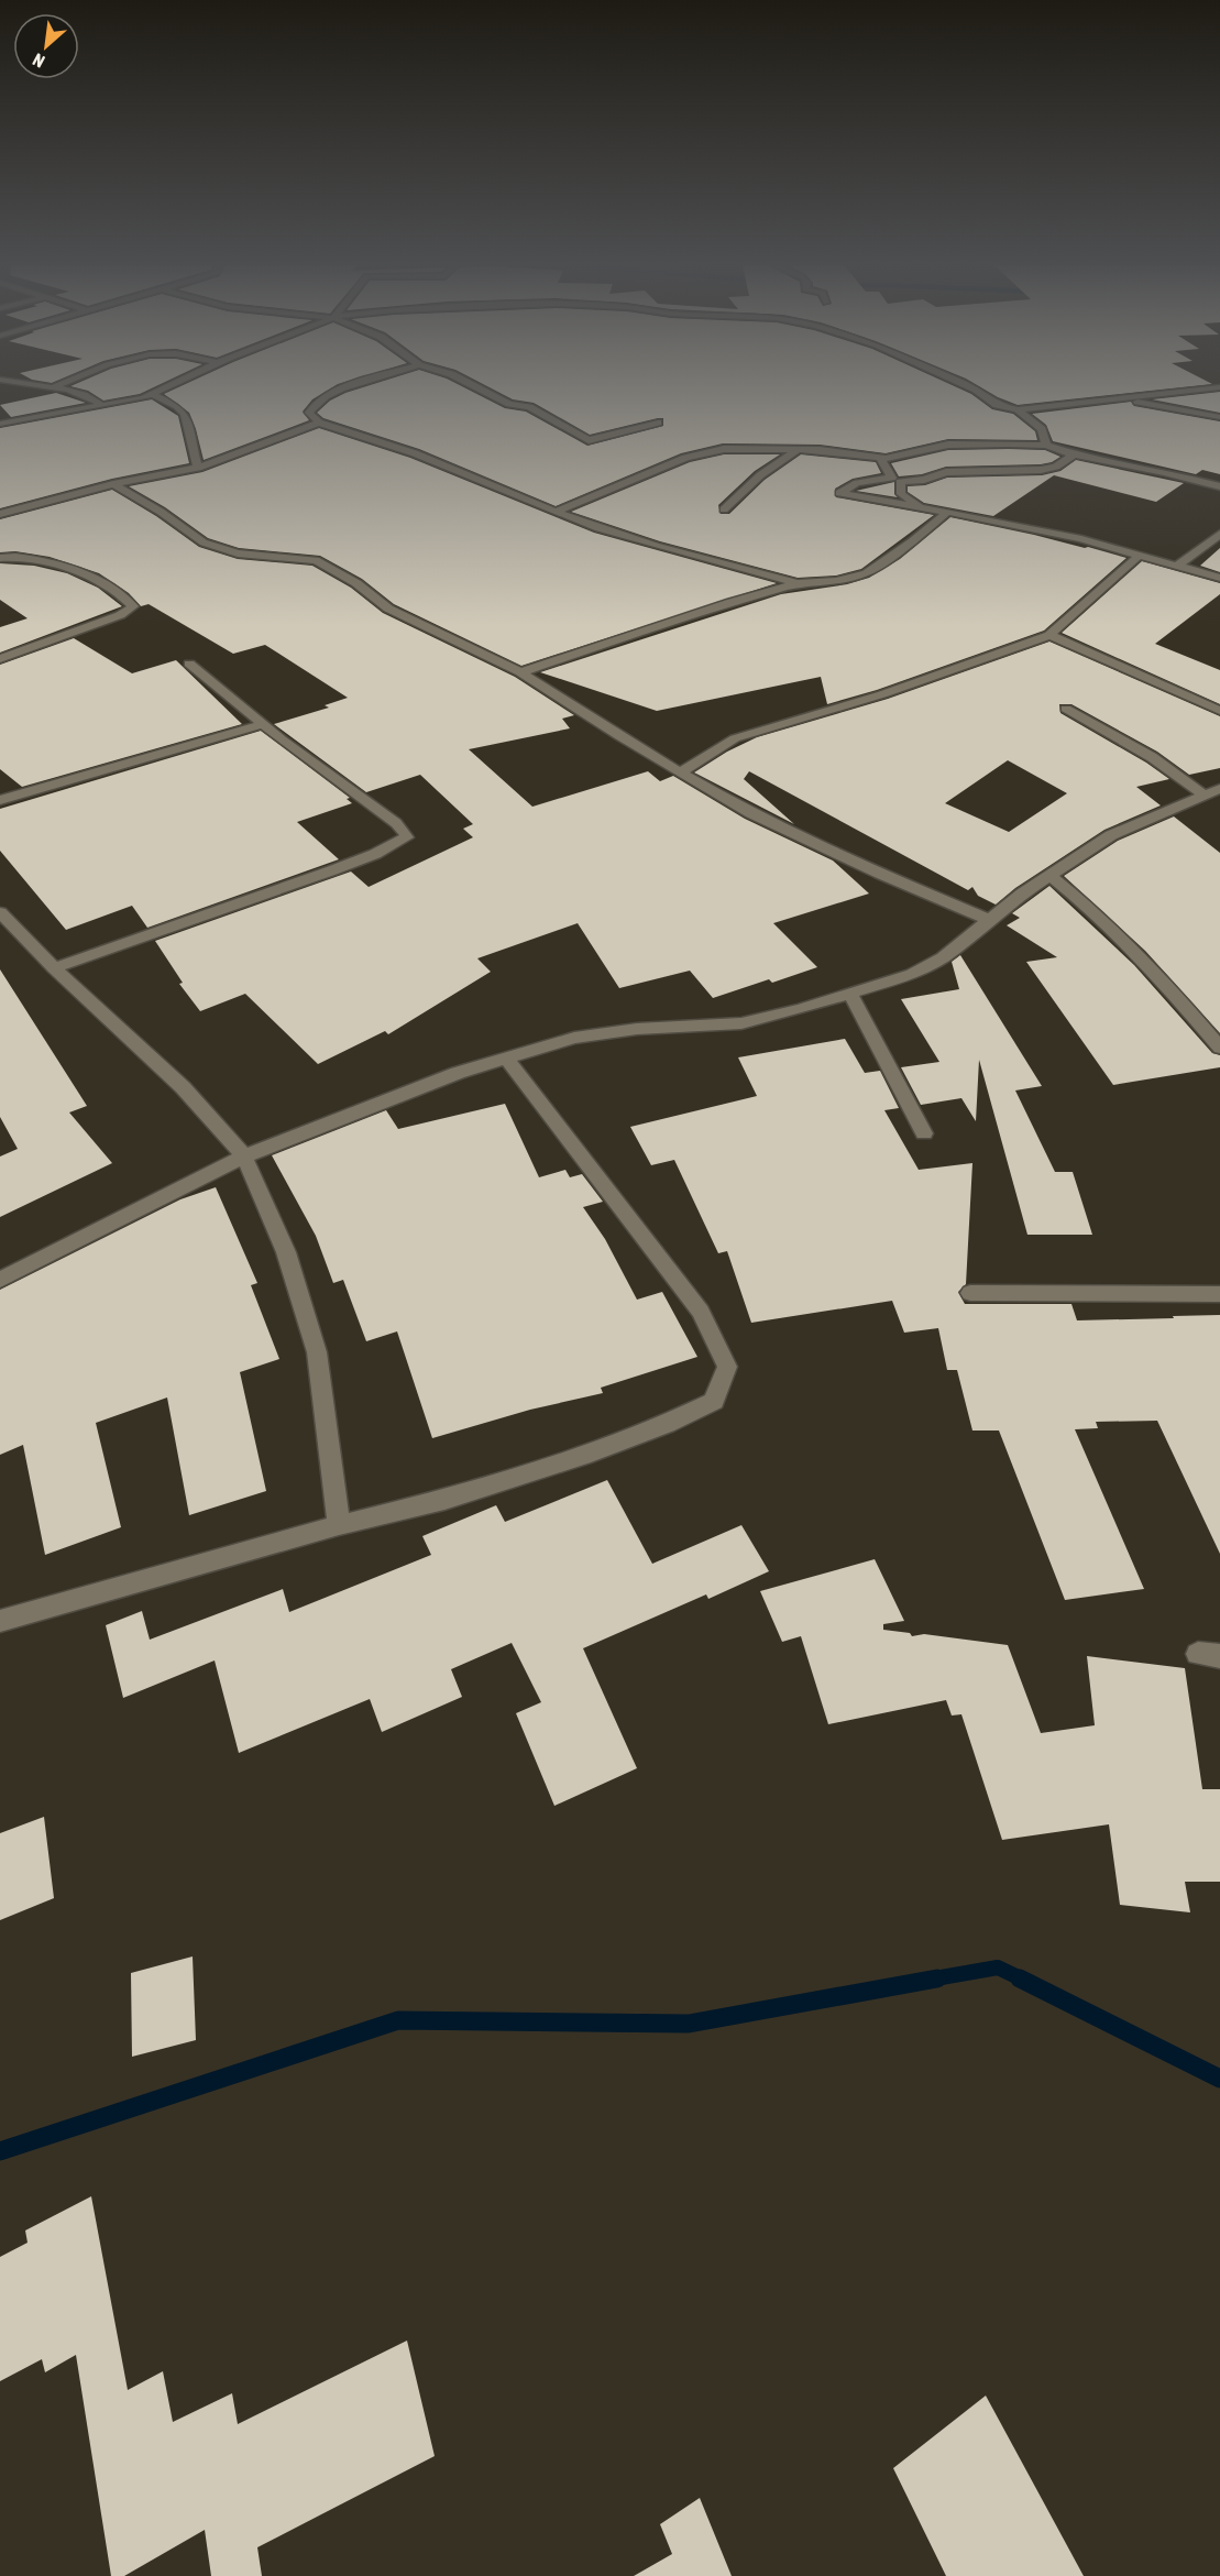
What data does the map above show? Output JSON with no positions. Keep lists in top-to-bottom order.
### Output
{
  "north": "bottom left"
}
